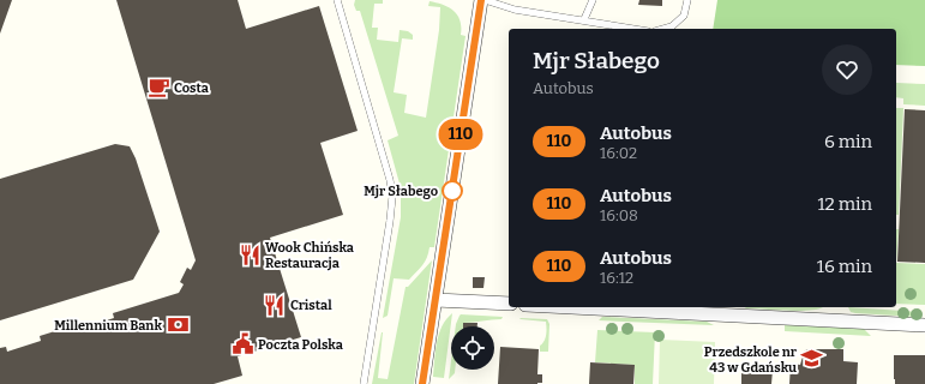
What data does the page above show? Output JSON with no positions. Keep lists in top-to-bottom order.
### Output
{
  "places": {
    "cafe": ["Costa"],
    "other": ["Mjr Słabego"],
    "restaurant": ["Wook Chińska Restauracja", "Cristal"],
    "bank": ["Millennium Bank"],
    "public building": ["Poczta Polska"],
    "school or university": ["Przedszkole nr 43 w Gdańsku"]
  },
  "lines": ["bus line 110"],
  "page": {
    "on_map": "110",
    "heading": ["Mjr Słabego", "Autobus"],
    "list": [
      {
        "mark": "110",
        "name": "Autobus",
        "note": "16:02",
        "value": "6 min"
      },
      {
        "mark": "110",
        "name": "Autobus",
        "note": "16:08",
        "value": "12 min"
      },
      {
        "mark": "110",
        "name": "Autobus",
        "note": "16:12",
        "value": "16 min"
      }
    ]
  }
}
